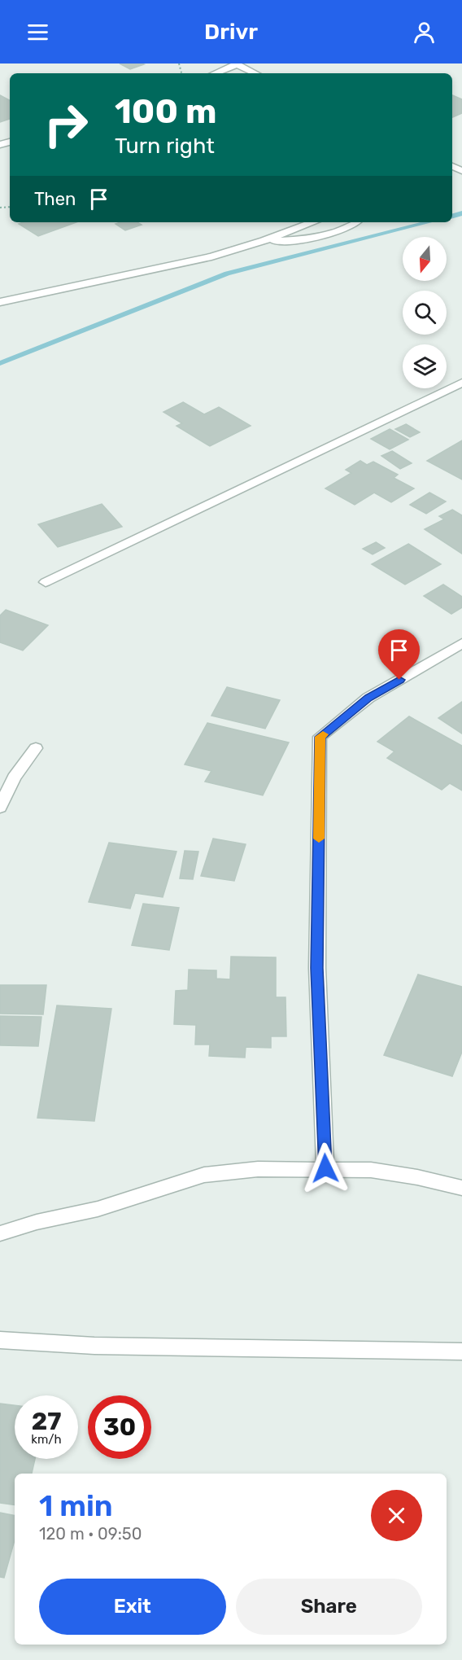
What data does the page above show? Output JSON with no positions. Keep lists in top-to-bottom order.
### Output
{
  "north": "bottom",
  "page": {
    "header": "Drivr",
    "turn": ["100 m", "Turn right"],
    "then": "Then",
    "speed": "27 km/h",
    "limit": "30",
    "heading": ["1 min", "120 m · 09:50"],
    "buttons": ["Exit", "Share"]
  }
}
